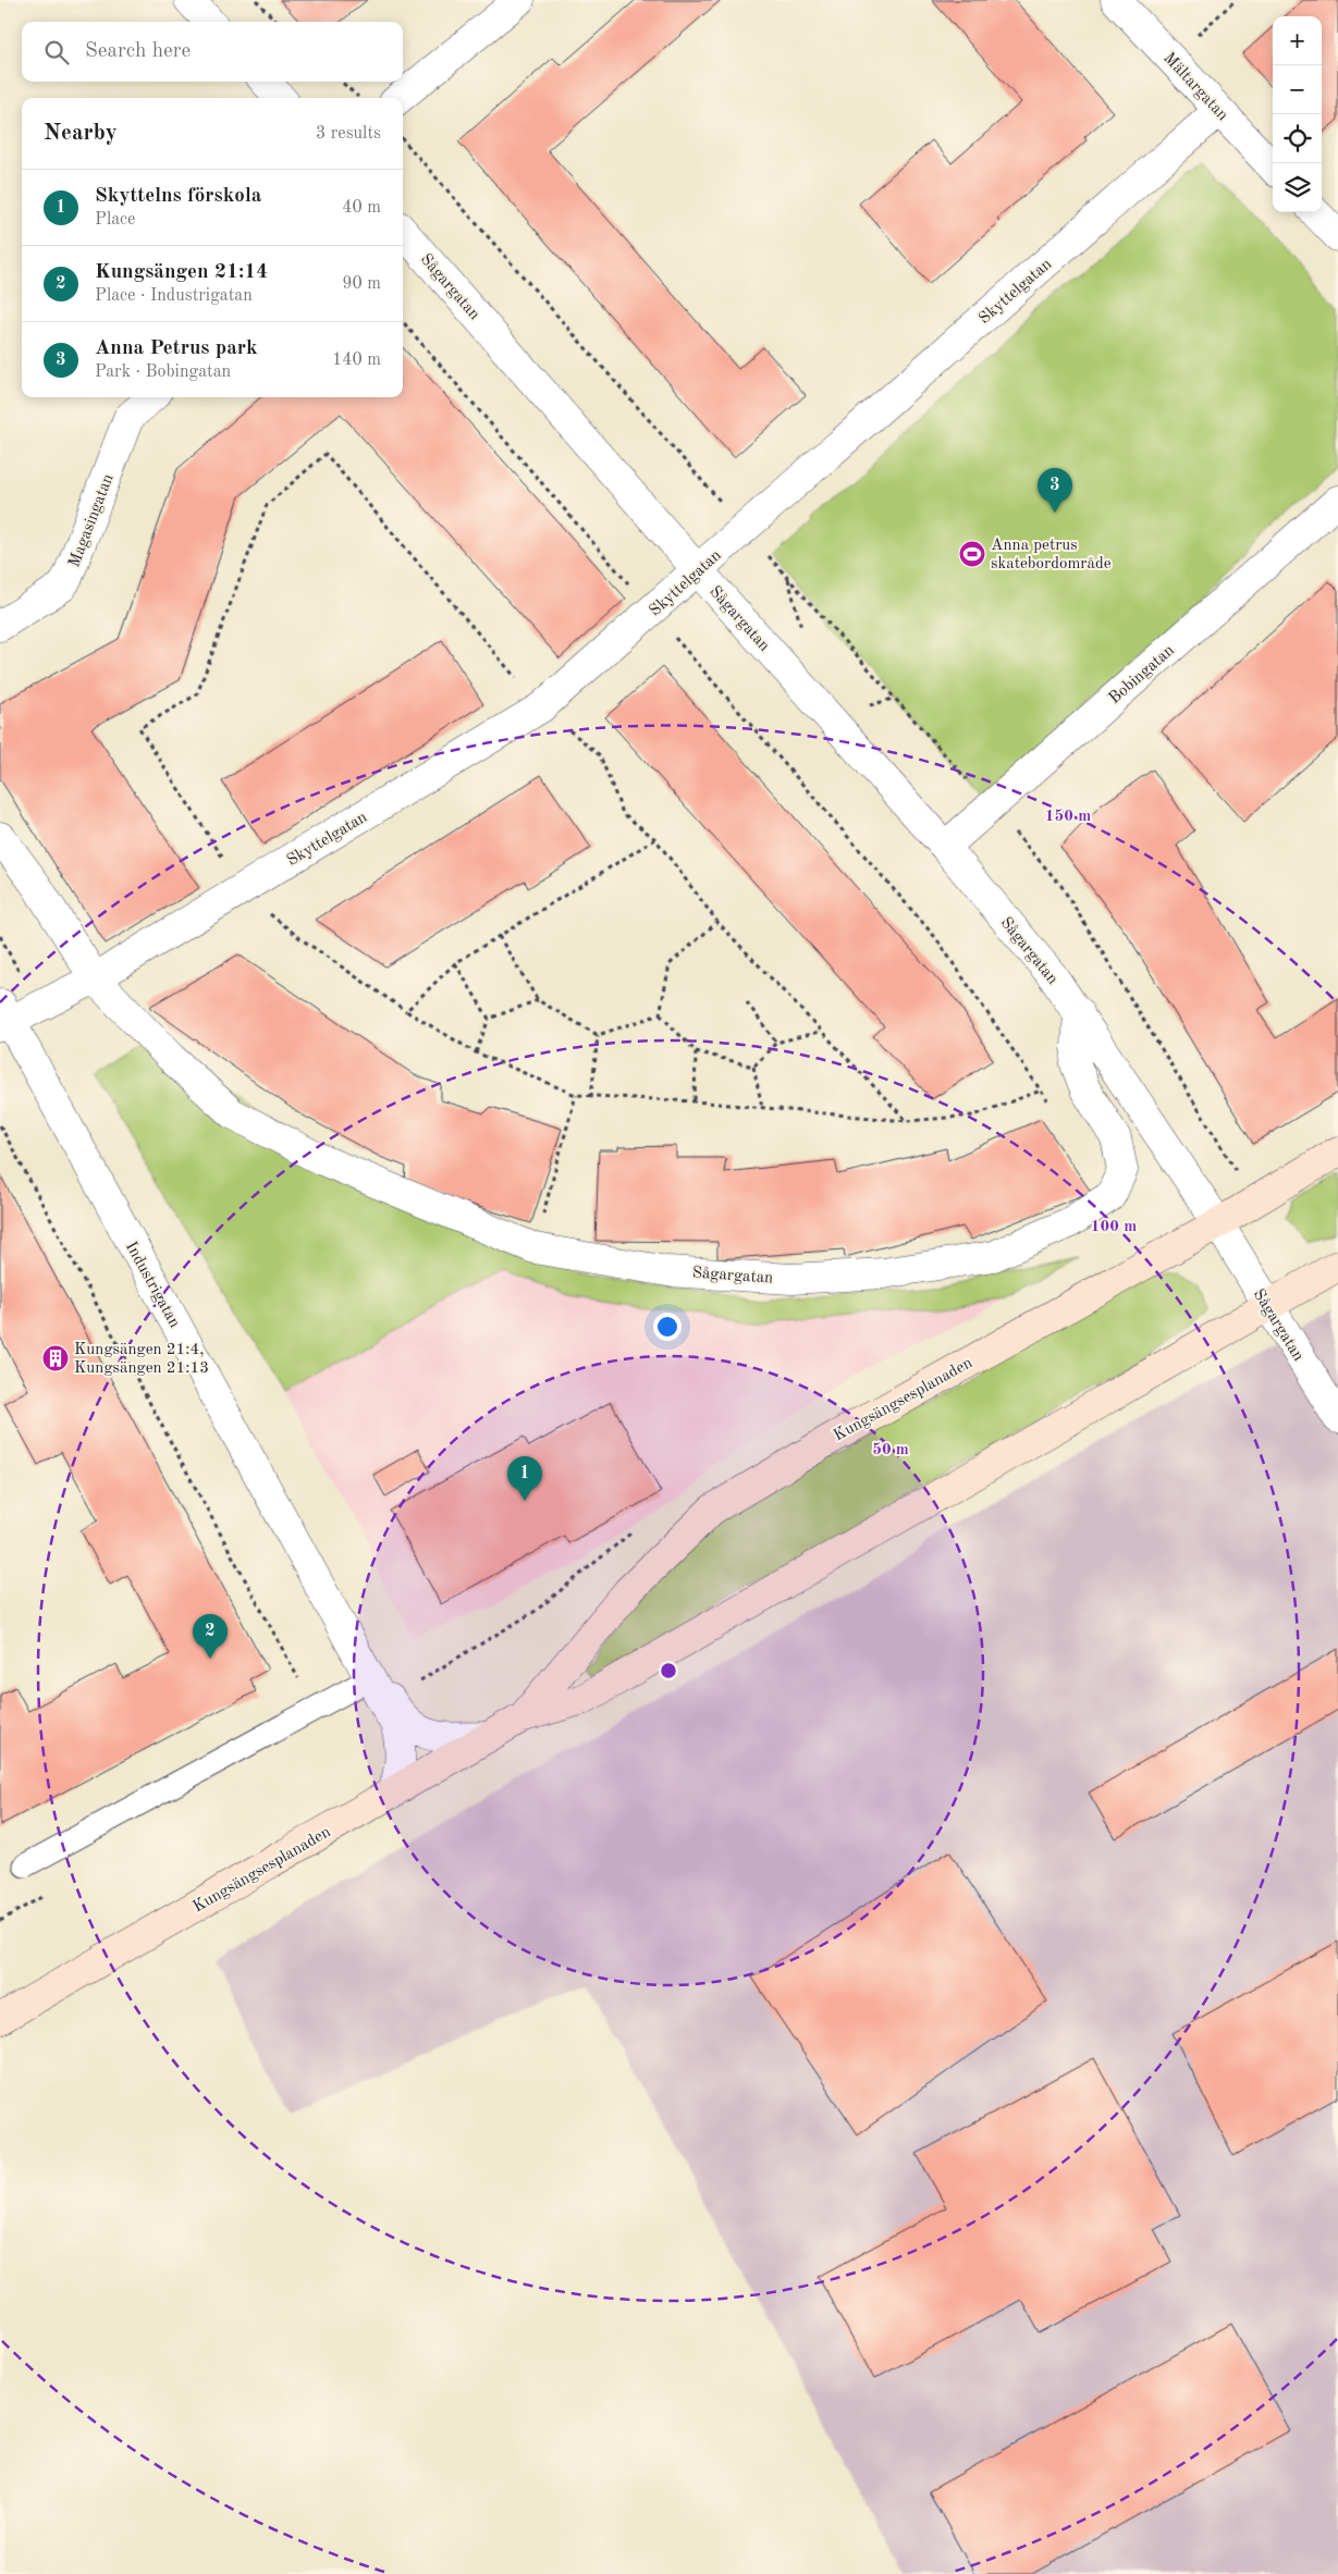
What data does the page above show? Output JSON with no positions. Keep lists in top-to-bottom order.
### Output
{
  "streets": {
    "street": [
      "Mältargatan",
      "Sågargatan",
      "Skyttelgatan",
      "Magasingatan",
      "Bobingatan",
      "Industrigatan",
      "Kungsängsesplanaden"
    ]
  },
  "crossings": [
    ["Mältargatan", "Skyttelgatan"],
    ["Sågargatan", "Skyttelgatan"],
    ["Sågargatan", "Bobingatan"],
    ["Sågargatan", "Kungsängsesplanaden"],
    ["Skyttelgatan", "Industrigatan"]
  ],
  "places": {
    "sports": ["Anna petrus skatebordområde"],
    "building": ["Kungsängen 21:4, Kungsängen 21:13"]
  },
  "page": {
    "map_buttons": ["+", "−"],
    "search": "Search here",
    "heading": ["Nearby", "3 results"],
    "list": [
      {
        "mark": "1",
        "name": "Skyttelns förskola",
        "note": "Place",
        "value": "40 m"
      },
      {
        "mark": "2",
        "name": "Kungsängen 21:14",
        "note": "Place · Industrigatan",
        "value": "90 m"
      },
      {
        "mark": "3",
        "name": "Anna Petrus park",
        "note": "Park · Bobingatan",
        "value": "140 m"
      }
    ],
    "pins": ["3", "1", "2"]
  },
  "rings": ["150 m", "100 m", "50 m"]
}
